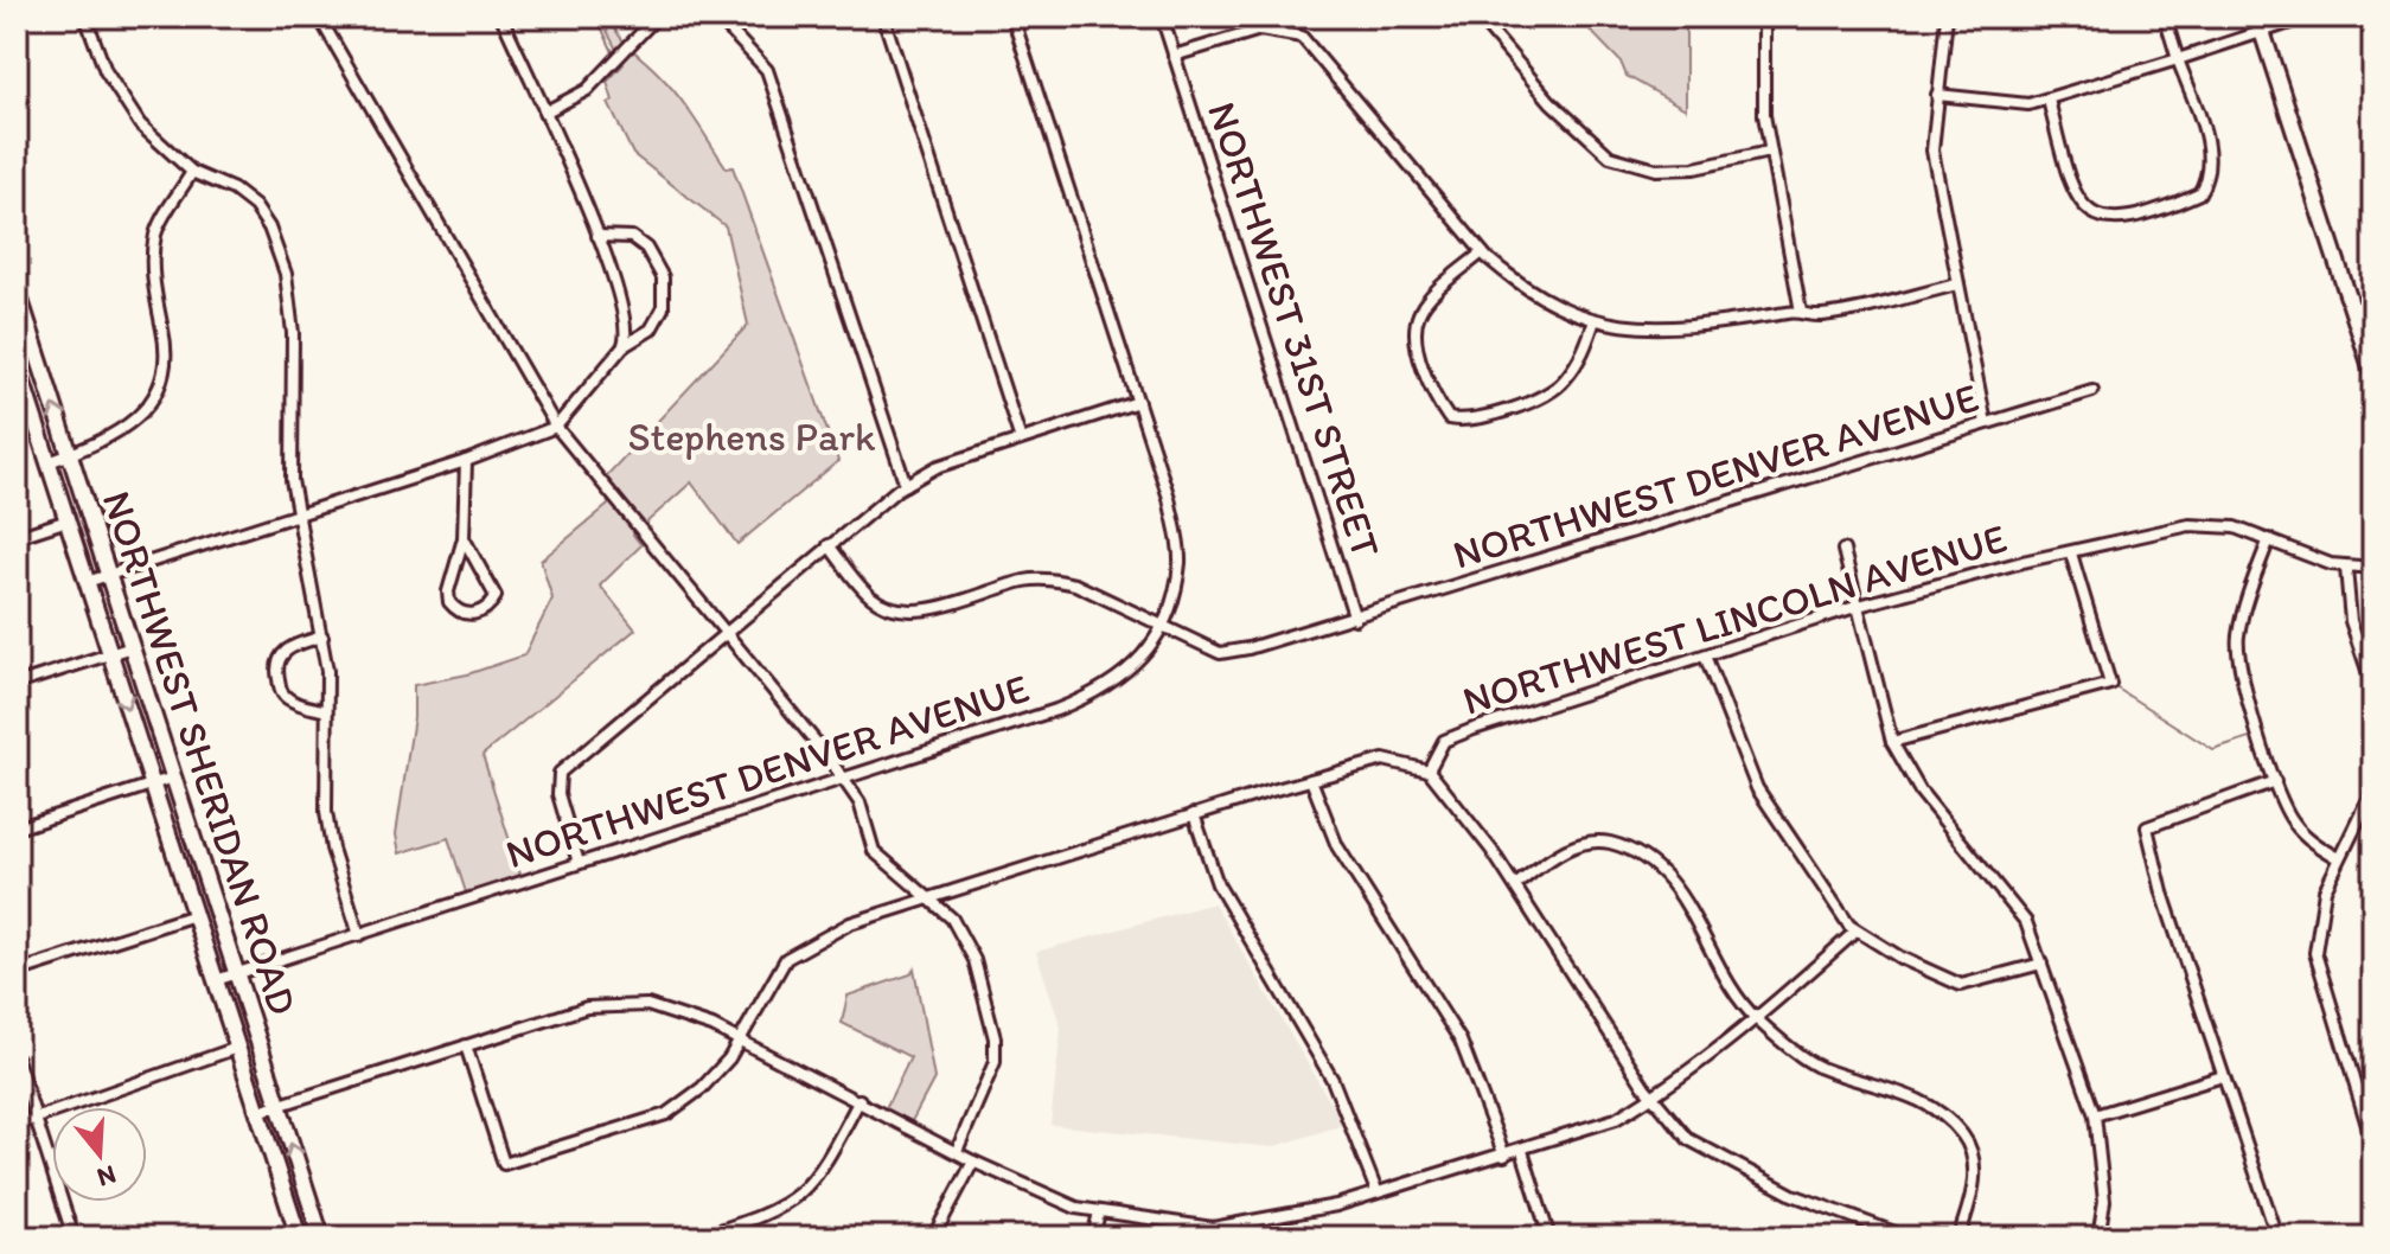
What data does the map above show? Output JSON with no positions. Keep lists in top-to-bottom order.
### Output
{
  "streets": {
    "main road": ["NORTHWEST SHERIDAN ROAD"],
    "street": ["NORTHWEST 31ST STREET", "NORTHWEST DENVER AVENUE", "NORTHWEST LINCOLN AVENUE"]
  },
  "crossings": [
    ["NORTHWEST 31ST STREET", "NORTHWEST DENVER AVENUE"],
    ["NORTHWEST DENVER AVENUE", "NORTHWEST SHERIDAN ROAD"]
  ],
  "parks": ["Stephens Park"],
  "north": "bottom"
}
